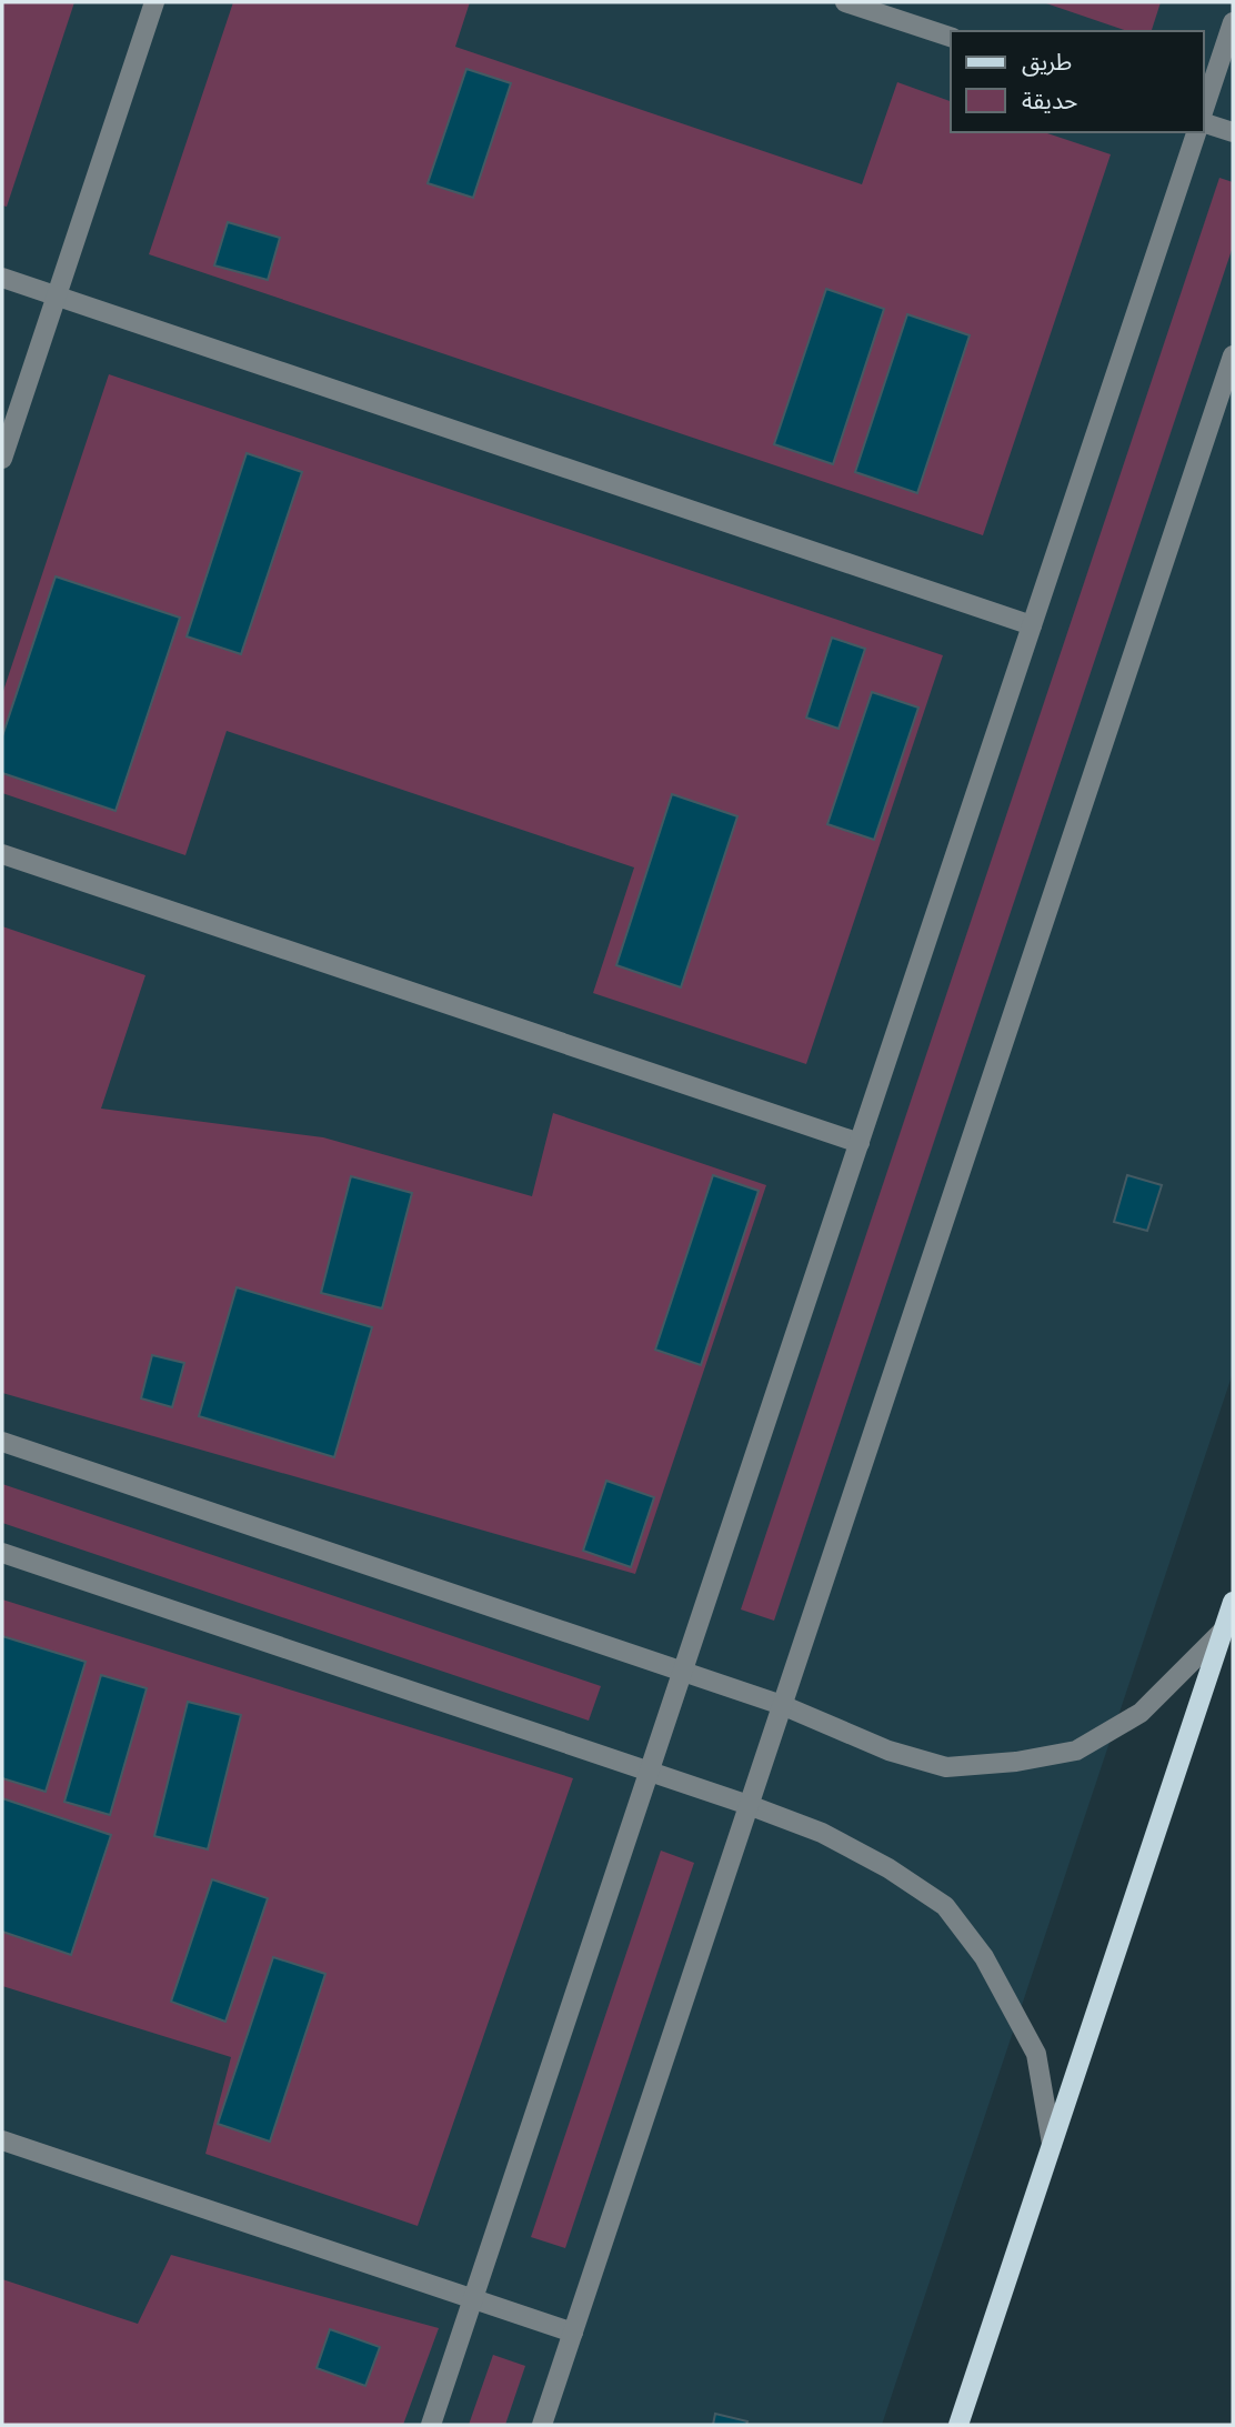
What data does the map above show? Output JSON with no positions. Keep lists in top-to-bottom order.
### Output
{
  "legend": ["طريق", "حديقة"]
}
